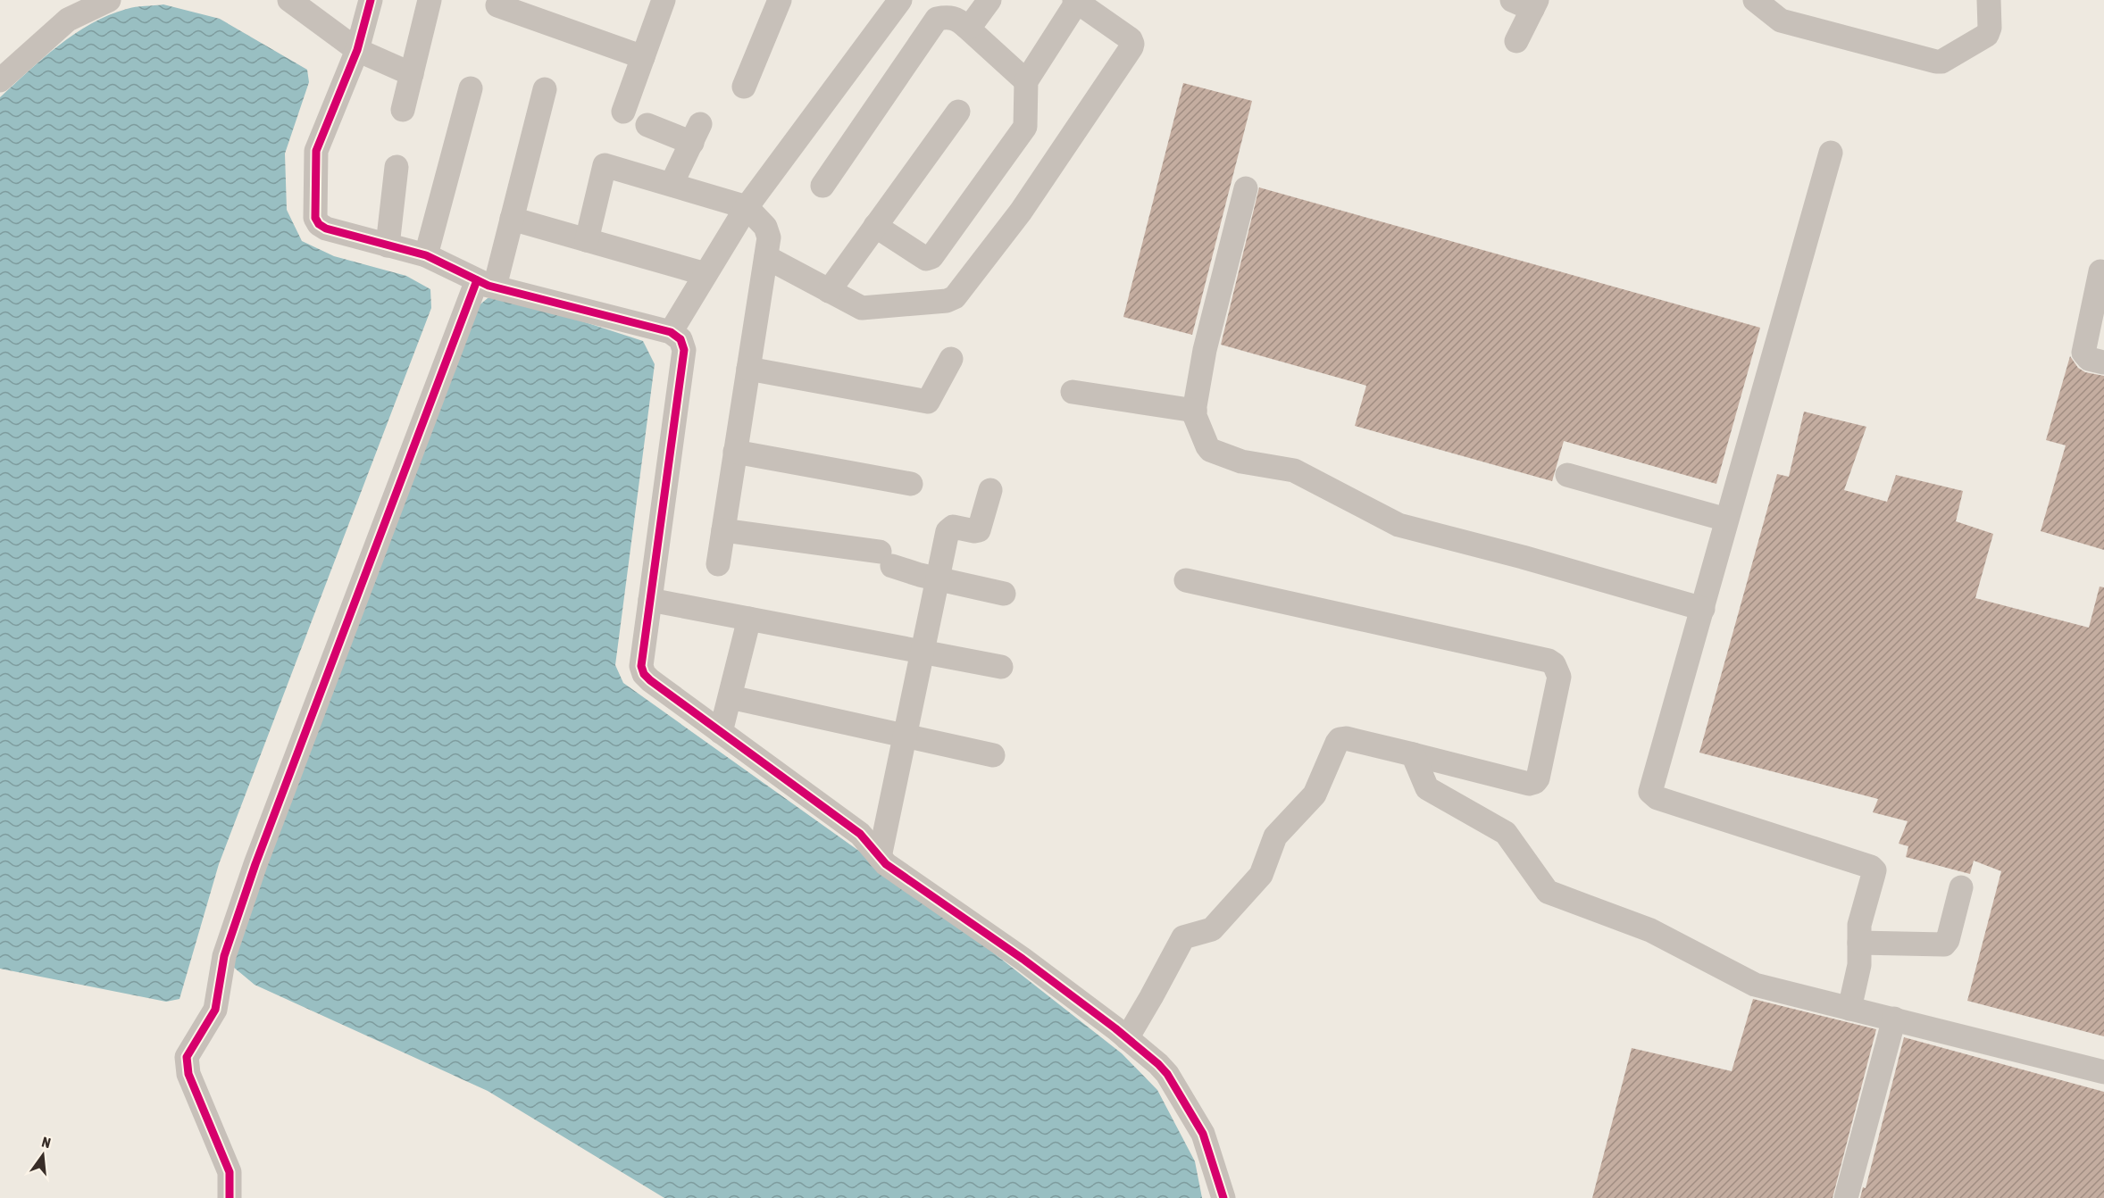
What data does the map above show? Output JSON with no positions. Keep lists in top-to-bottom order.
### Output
{
  "north": "top"
}
